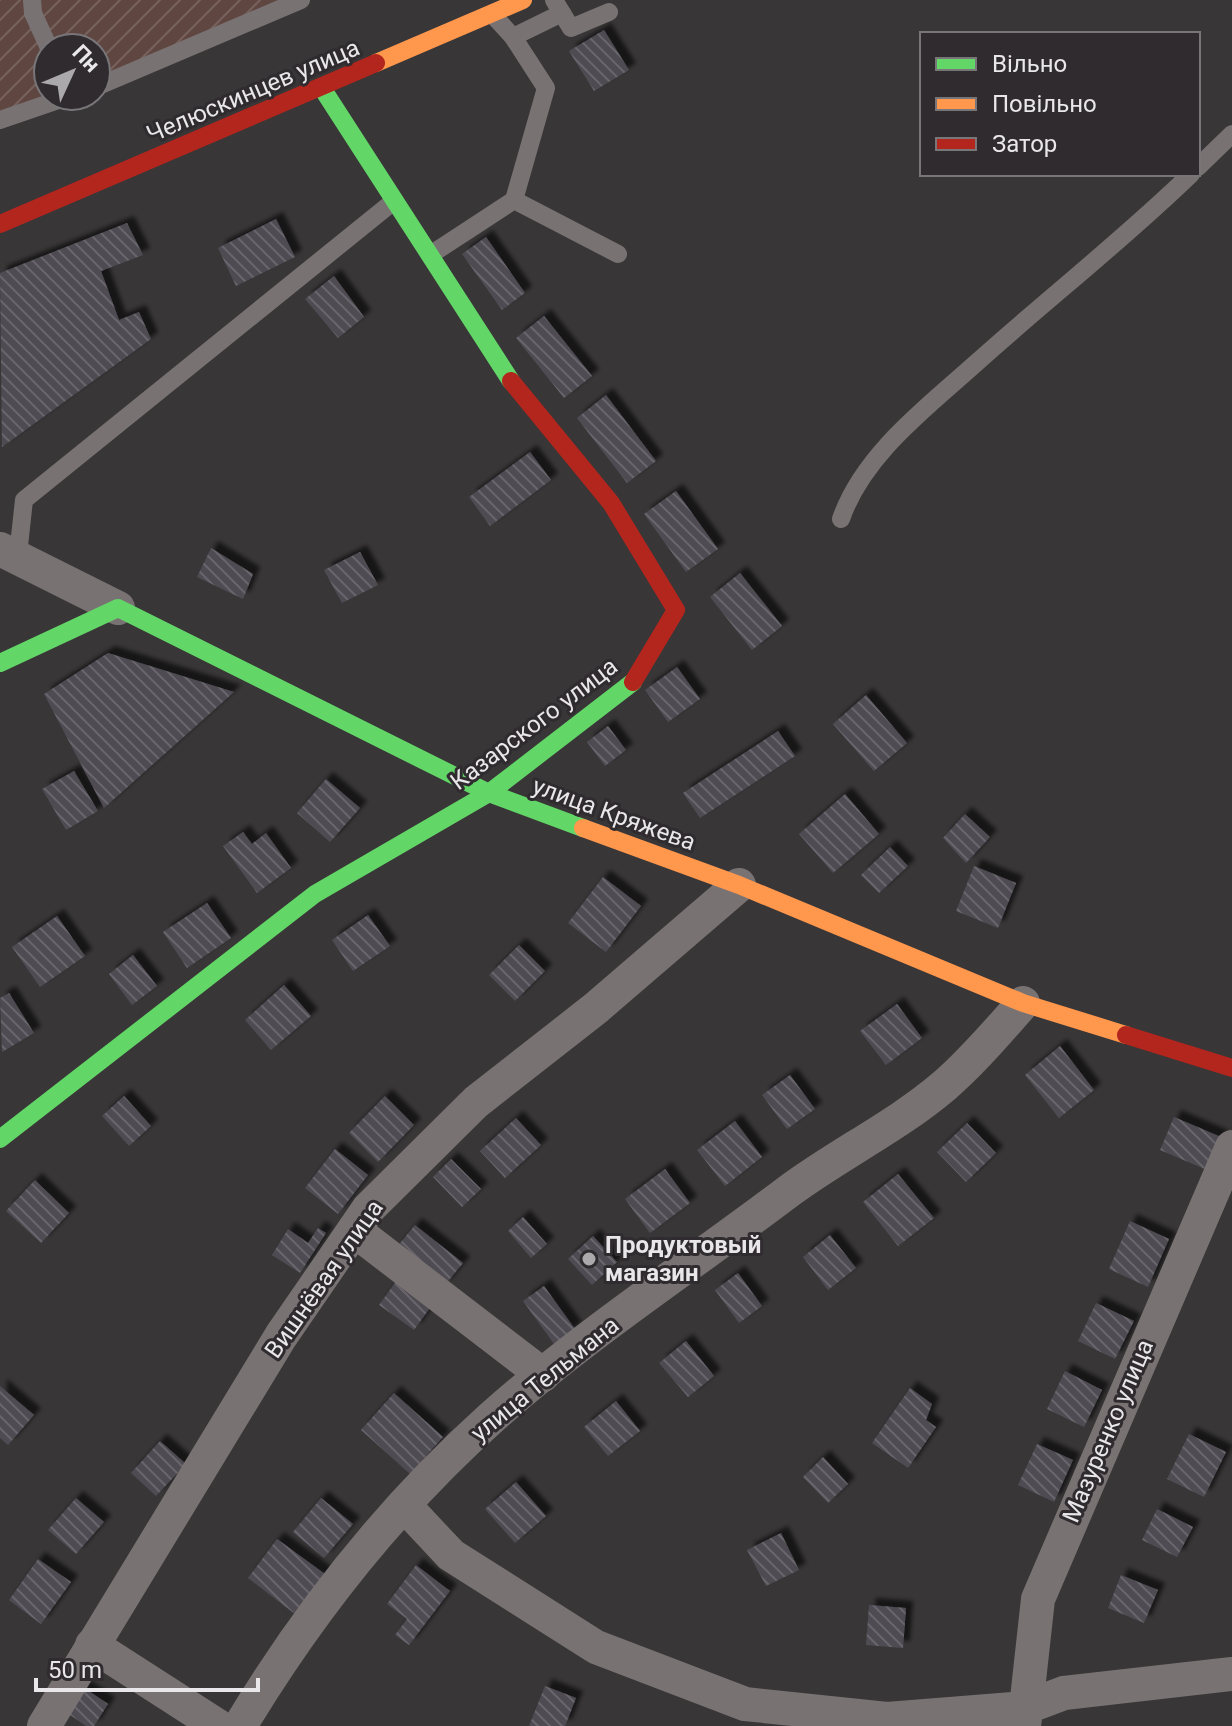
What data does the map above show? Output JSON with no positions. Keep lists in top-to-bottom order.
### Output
{
  "streets": {
    "street": [
      "Челюскинцев улица",
      "Казарского улица",
      "улица Кряжева",
      "Вишнёвая улица",
      "улица Тельмана",
      "Мазуренко улица"
    ]
  },
  "crossings": [
    ["Челюскинцев улица", "Казарского улица"],
    ["Казарского улица", "улица Кряжева"],
    ["улица Кряжева", "Вишнёвая улица"],
    ["улица Кряжева", "улица Тельмана"]
  ],
  "places": ["Продуктовый магазин"],
  "legend": ["Вільно", "Повільно", "Затор"],
  "scale_bar": "50 m",
  "north": "top right"
}
